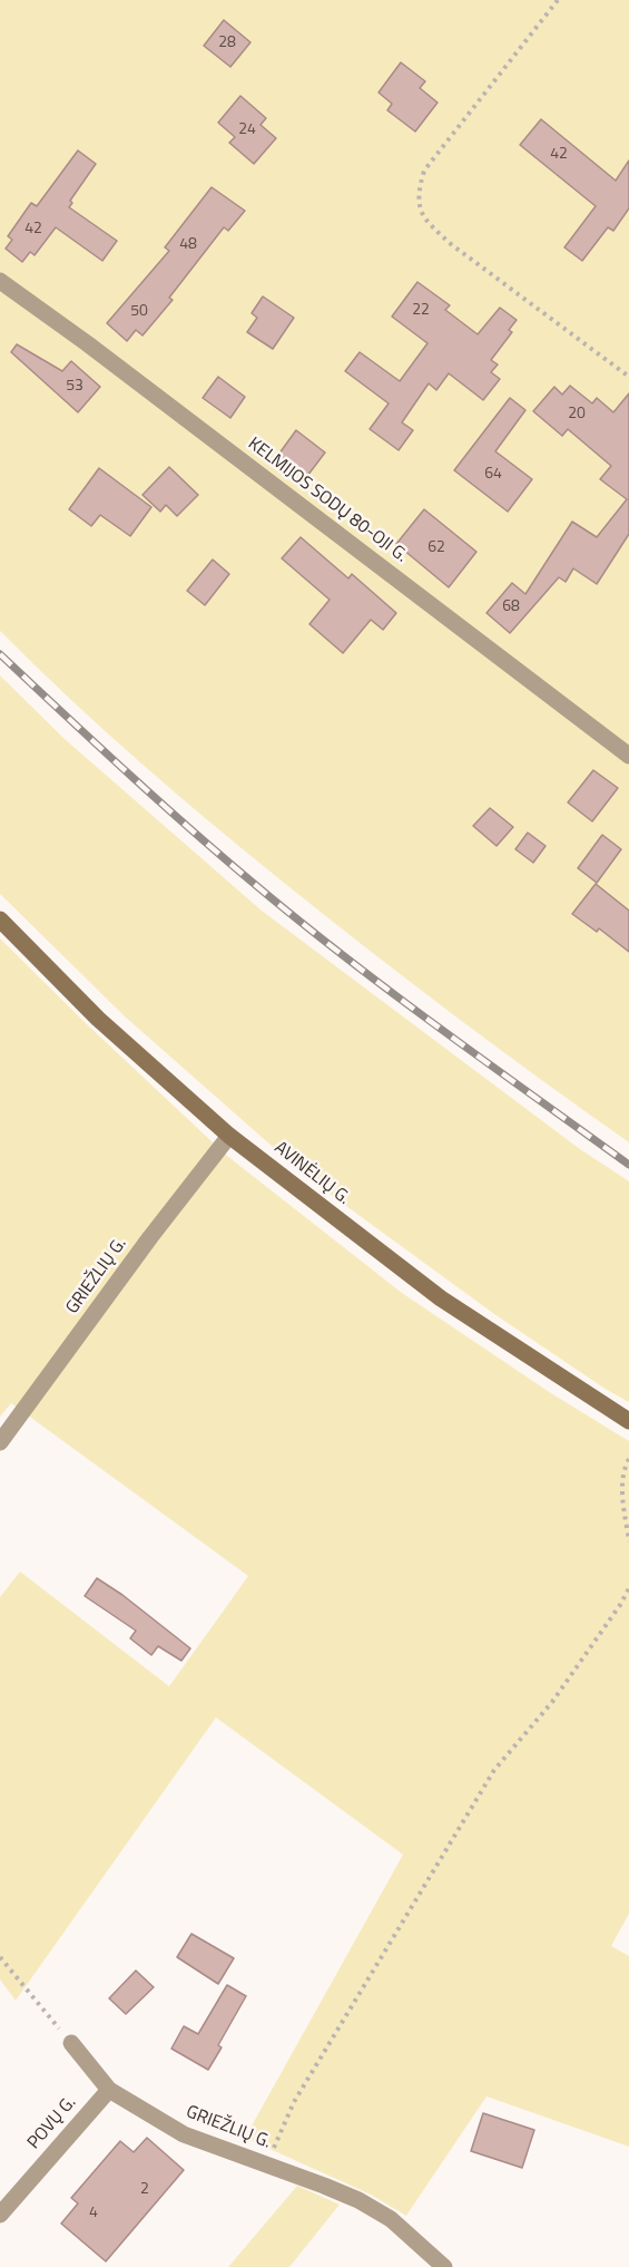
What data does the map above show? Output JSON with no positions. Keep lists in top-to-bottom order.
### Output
{
  "streets": {
    "main road": ["AVINĖLIŲ G."],
    "street": ["KELMIJOS SODŲ 80-OJI G.", "GRIEŽLIŲ G.", "POVŲ G."]
  },
  "crossings": [
    ["AVINĖLIŲ G.", "GRIEŽLIŲ G."],
    ["GRIEŽLIŲ G.", "POVŲ G."]
  ],
  "house_numbers": [
    "28",
    "24",
    "42",
    "42",
    "48",
    "22",
    "50",
    "53",
    "20",
    "64",
    "62",
    "68",
    "2",
    "4"
  ]
}
